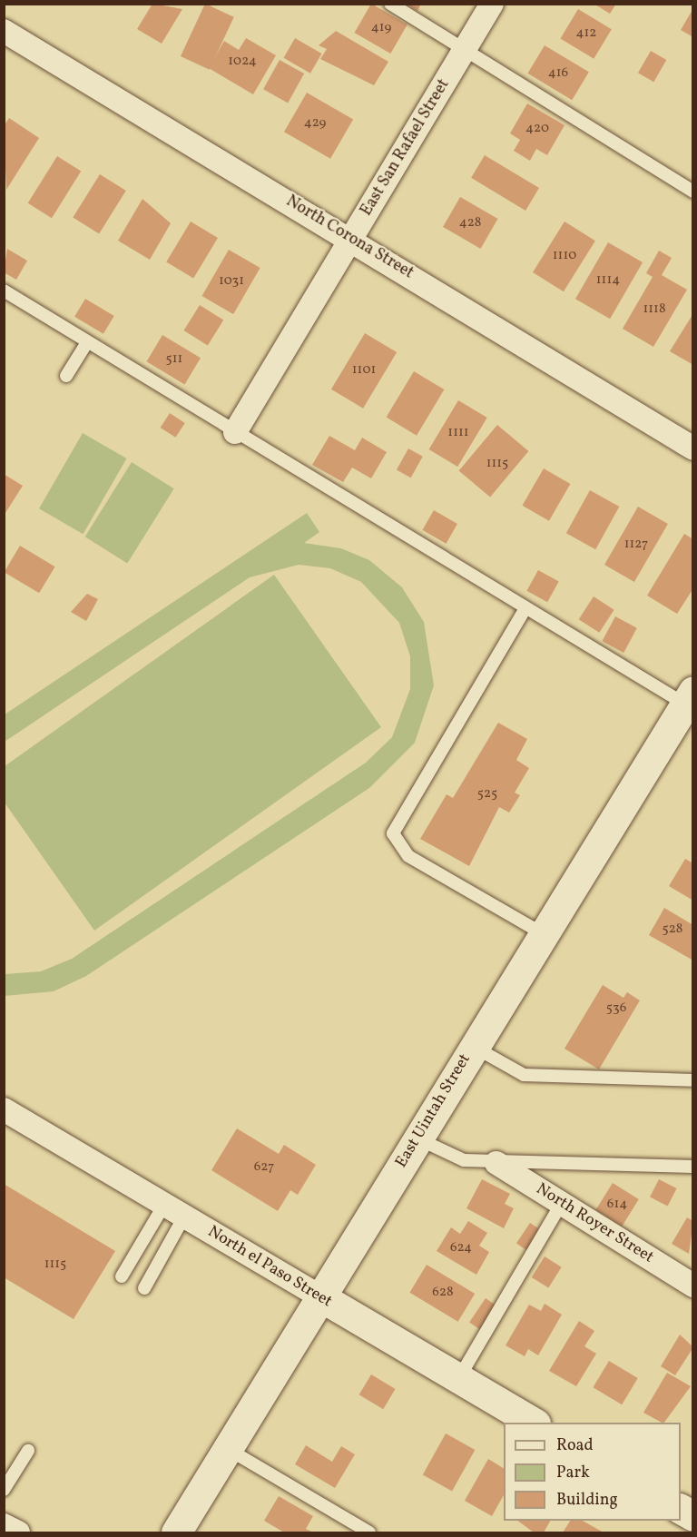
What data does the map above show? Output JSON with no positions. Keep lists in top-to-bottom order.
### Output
{
  "streets": {
    "main road": ["East Uintah Street", "North el Paso Street"],
    "street": ["East San Rafael Street", "North Corona Street", "North Royer Street"]
  },
  "crossings": [
    ["East San Rafael Street", "North Corona Street"],
    ["East Uintah Street", "North el Paso Street"]
  ],
  "house_numbers": [
    "419",
    "412",
    "1024",
    "416",
    "429",
    "420",
    "428",
    "1110",
    "1114",
    "1031",
    "1118",
    "511",
    "1101",
    "1111",
    "1115",
    "1127",
    "525",
    "528",
    "536",
    "627",
    "614",
    "624",
    "1115",
    "628"
  ],
  "legend": ["Road", "Park", "Building"]
}
